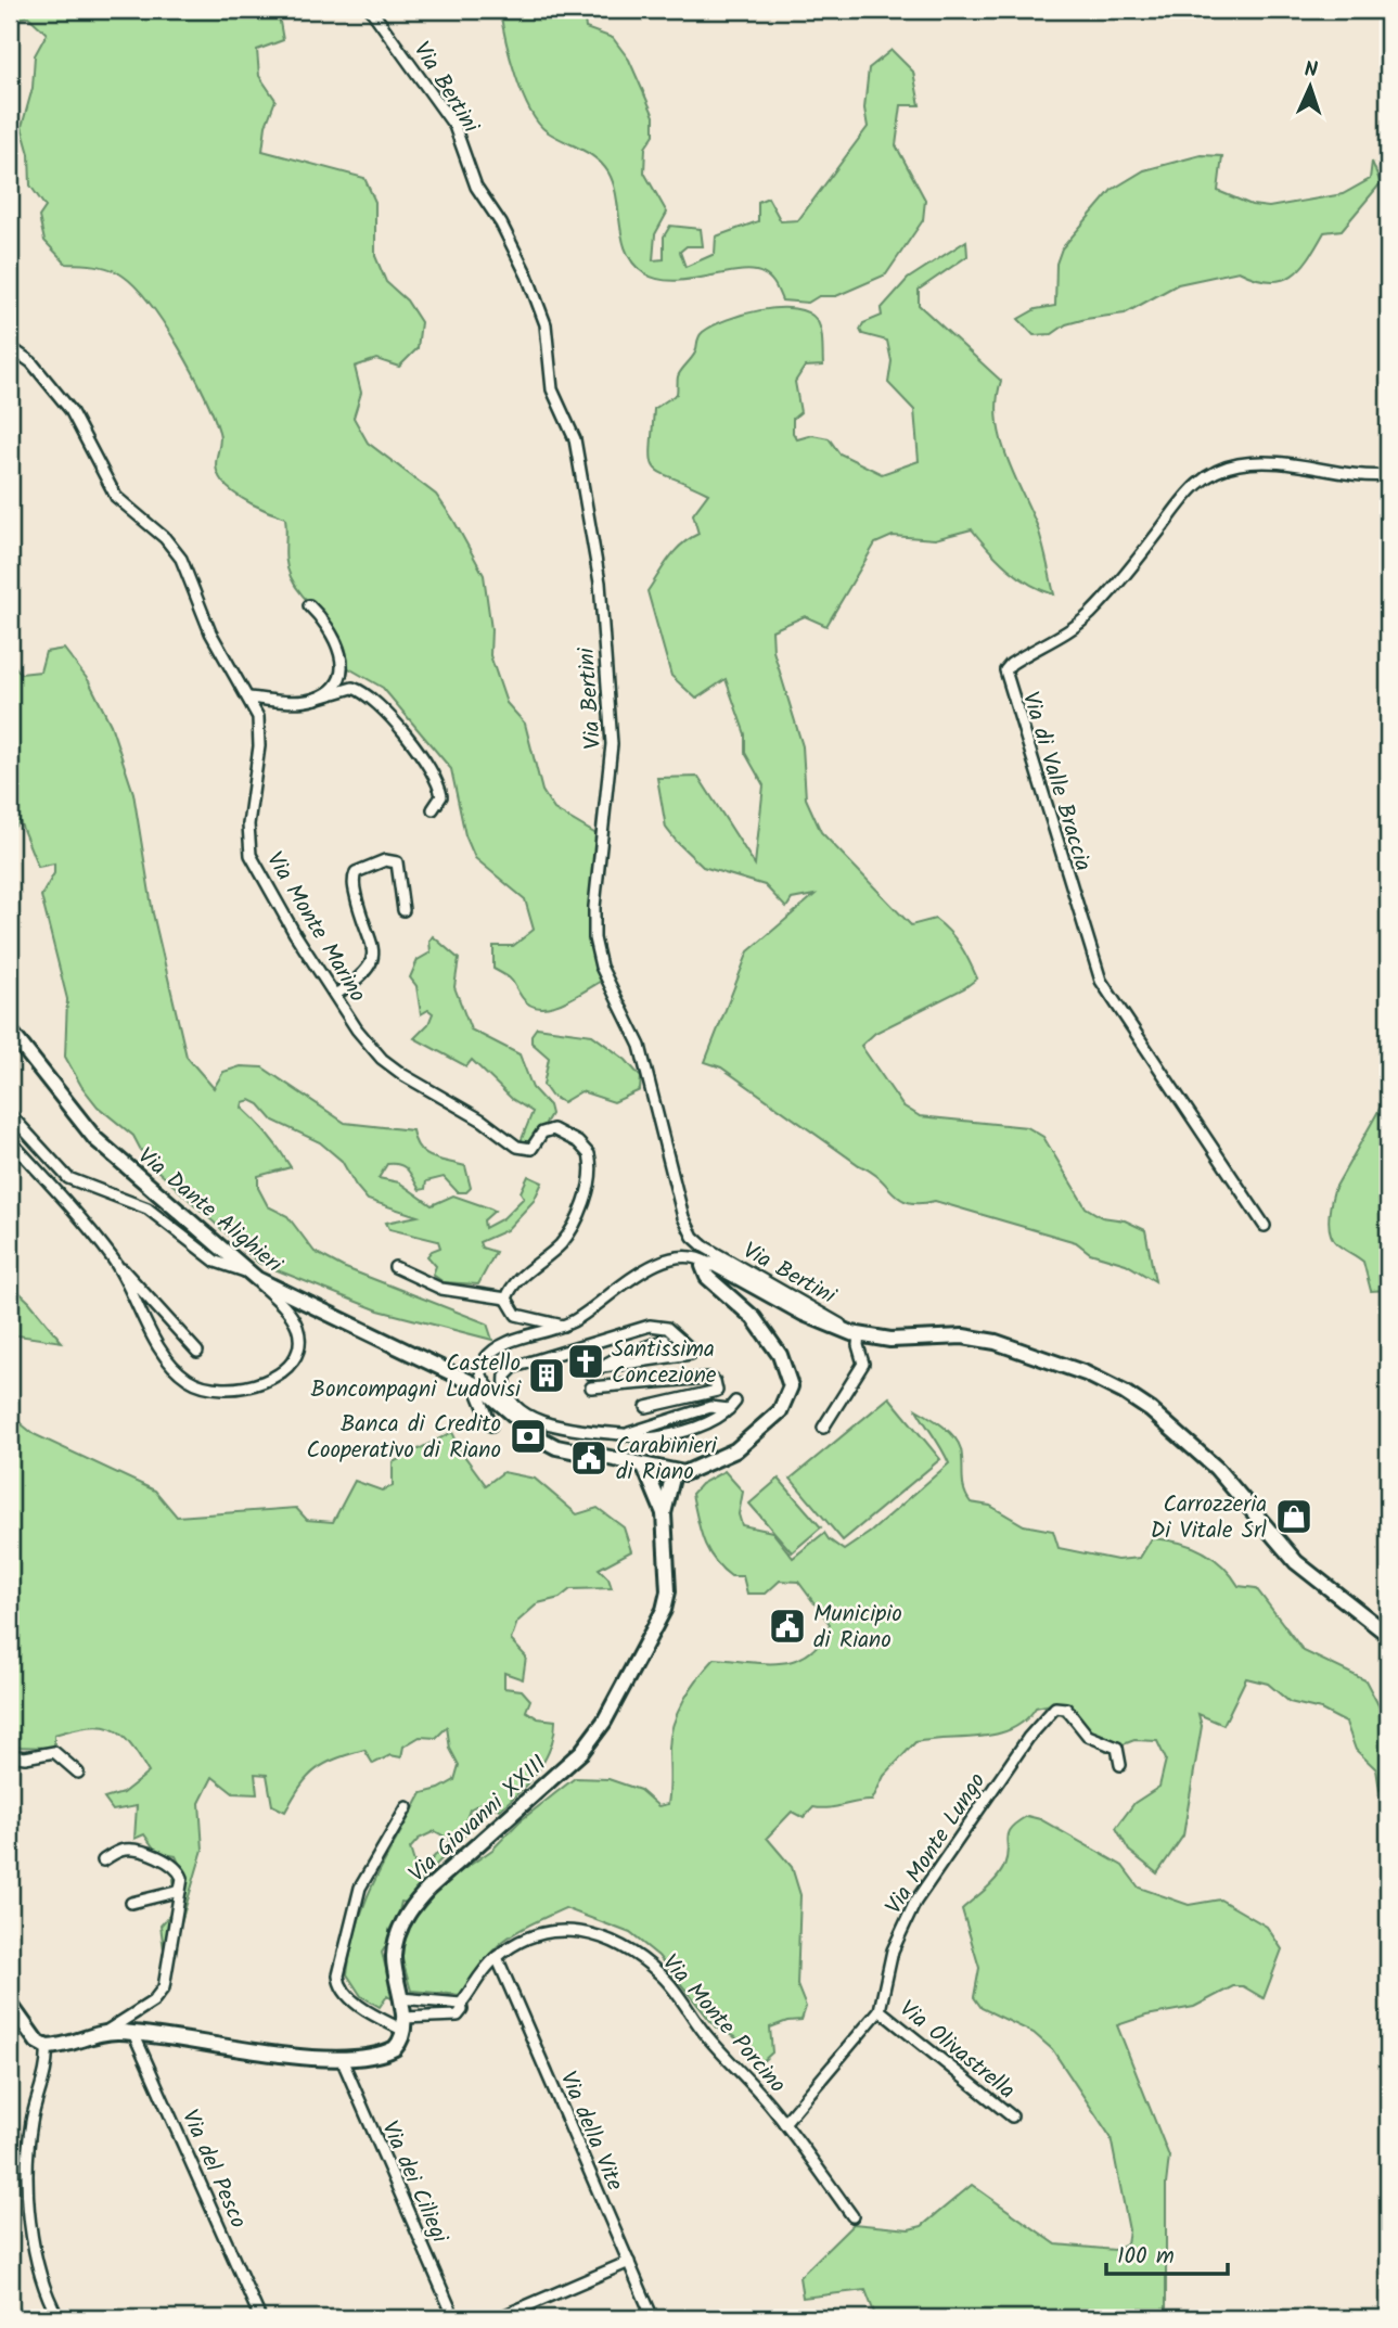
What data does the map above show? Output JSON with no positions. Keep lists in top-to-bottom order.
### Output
{
  "streets": {
    "main road": ["Via Dante Alighieri", "Via Giovanni XXIII"],
    "street": [
      "Via Bertini",
      "Via di Valle Braccia",
      "Via Monte Marino",
      "Via Monte Lungo",
      "Via Monte Porcino",
      "Via Olivastrella",
      "Via della Vite",
      "Via del Pesco",
      "Via dei Ciliegi"
    ]
  },
  "crossings": [
    ["Via Dante Alighieri", "Via Giovanni XXIII"],
    ["Via Monte Lungo", "Via Monte Porcino"],
    ["Via Monte Lungo", "Via Olivastrella"],
    ["Via Monte Porcino", "Via della Vite"]
  ],
  "places": {
    "church": ["Santissima Concezione"],
    "building": ["Castello Boncompagni Ludovisi"],
    "bank": ["Banca di Credito Cooperativo di Riano"],
    "public building": ["Carabinieri di Riano", "Municipio di Riano"],
    "shop": ["Carrozzeria Di Vitale Srl"]
  },
  "scale_bar": "100 m",
  "north": "top"
}
